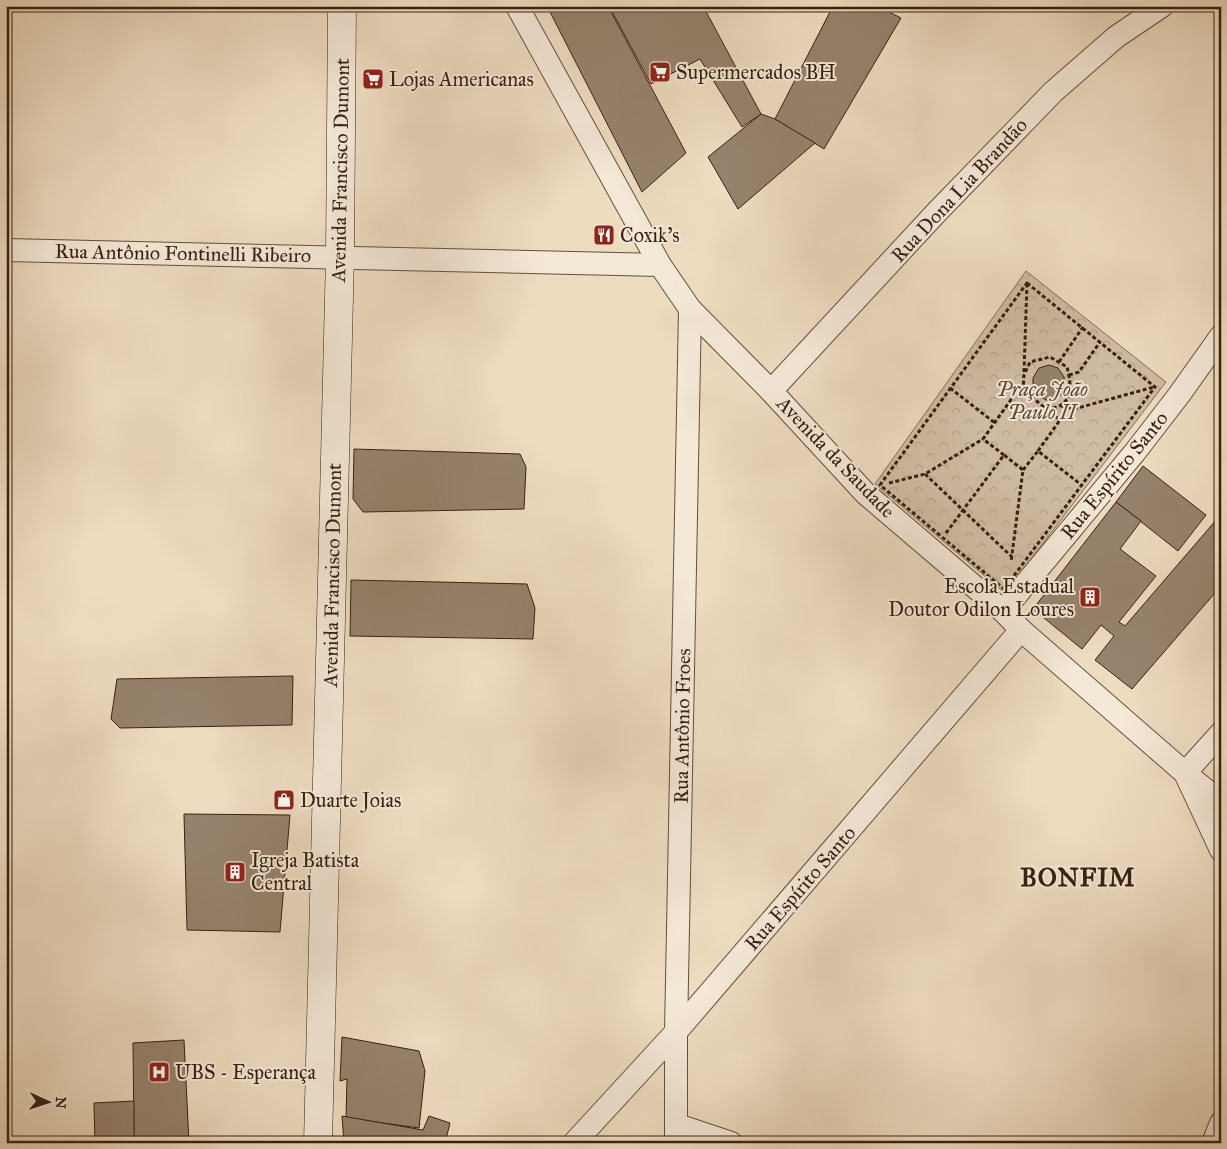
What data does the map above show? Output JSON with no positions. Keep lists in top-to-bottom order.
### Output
{
  "streets": {
    "street": [
      "Avenida Francisco Dumont",
      "Rua Dona Lia Brandão",
      "Rua Antônio Fontinelli Ribeiro",
      "Avenida da Saudade",
      "Rua Espírito Santo",
      "Rua Antônio Froes"
    ]
  },
  "crossings": [
    ["Avenida Francisco Dumont", "Rua Antônio Fontinelli Ribeiro"],
    ["Rua Dona Lia Brandão", "Avenida da Saudade"],
    ["Rua Antônio Fontinelli Ribeiro", "Avenida da Saudade"],
    ["Avenida da Saudade", "Rua Espírito Santo"],
    ["Avenida da Saudade", "Rua Antônio Froes"],
    ["Rua Espírito Santo", "Rua Antônio Froes"]
  ],
  "districts": ["BONFIM"],
  "parks": ["Praça João Paulo II"],
  "places": {
    "supermarket": ["Supermercados BH", "Lojas Americanas"],
    "restaurant": ["Coxik's"],
    "building": ["Escola Estadual Doutor Odilon Loures", "Igreja Batista Central"],
    "shop": ["Duarte Joias"],
    "hospital": ["UBS - Esperança"]
  },
  "north": "right"
}
